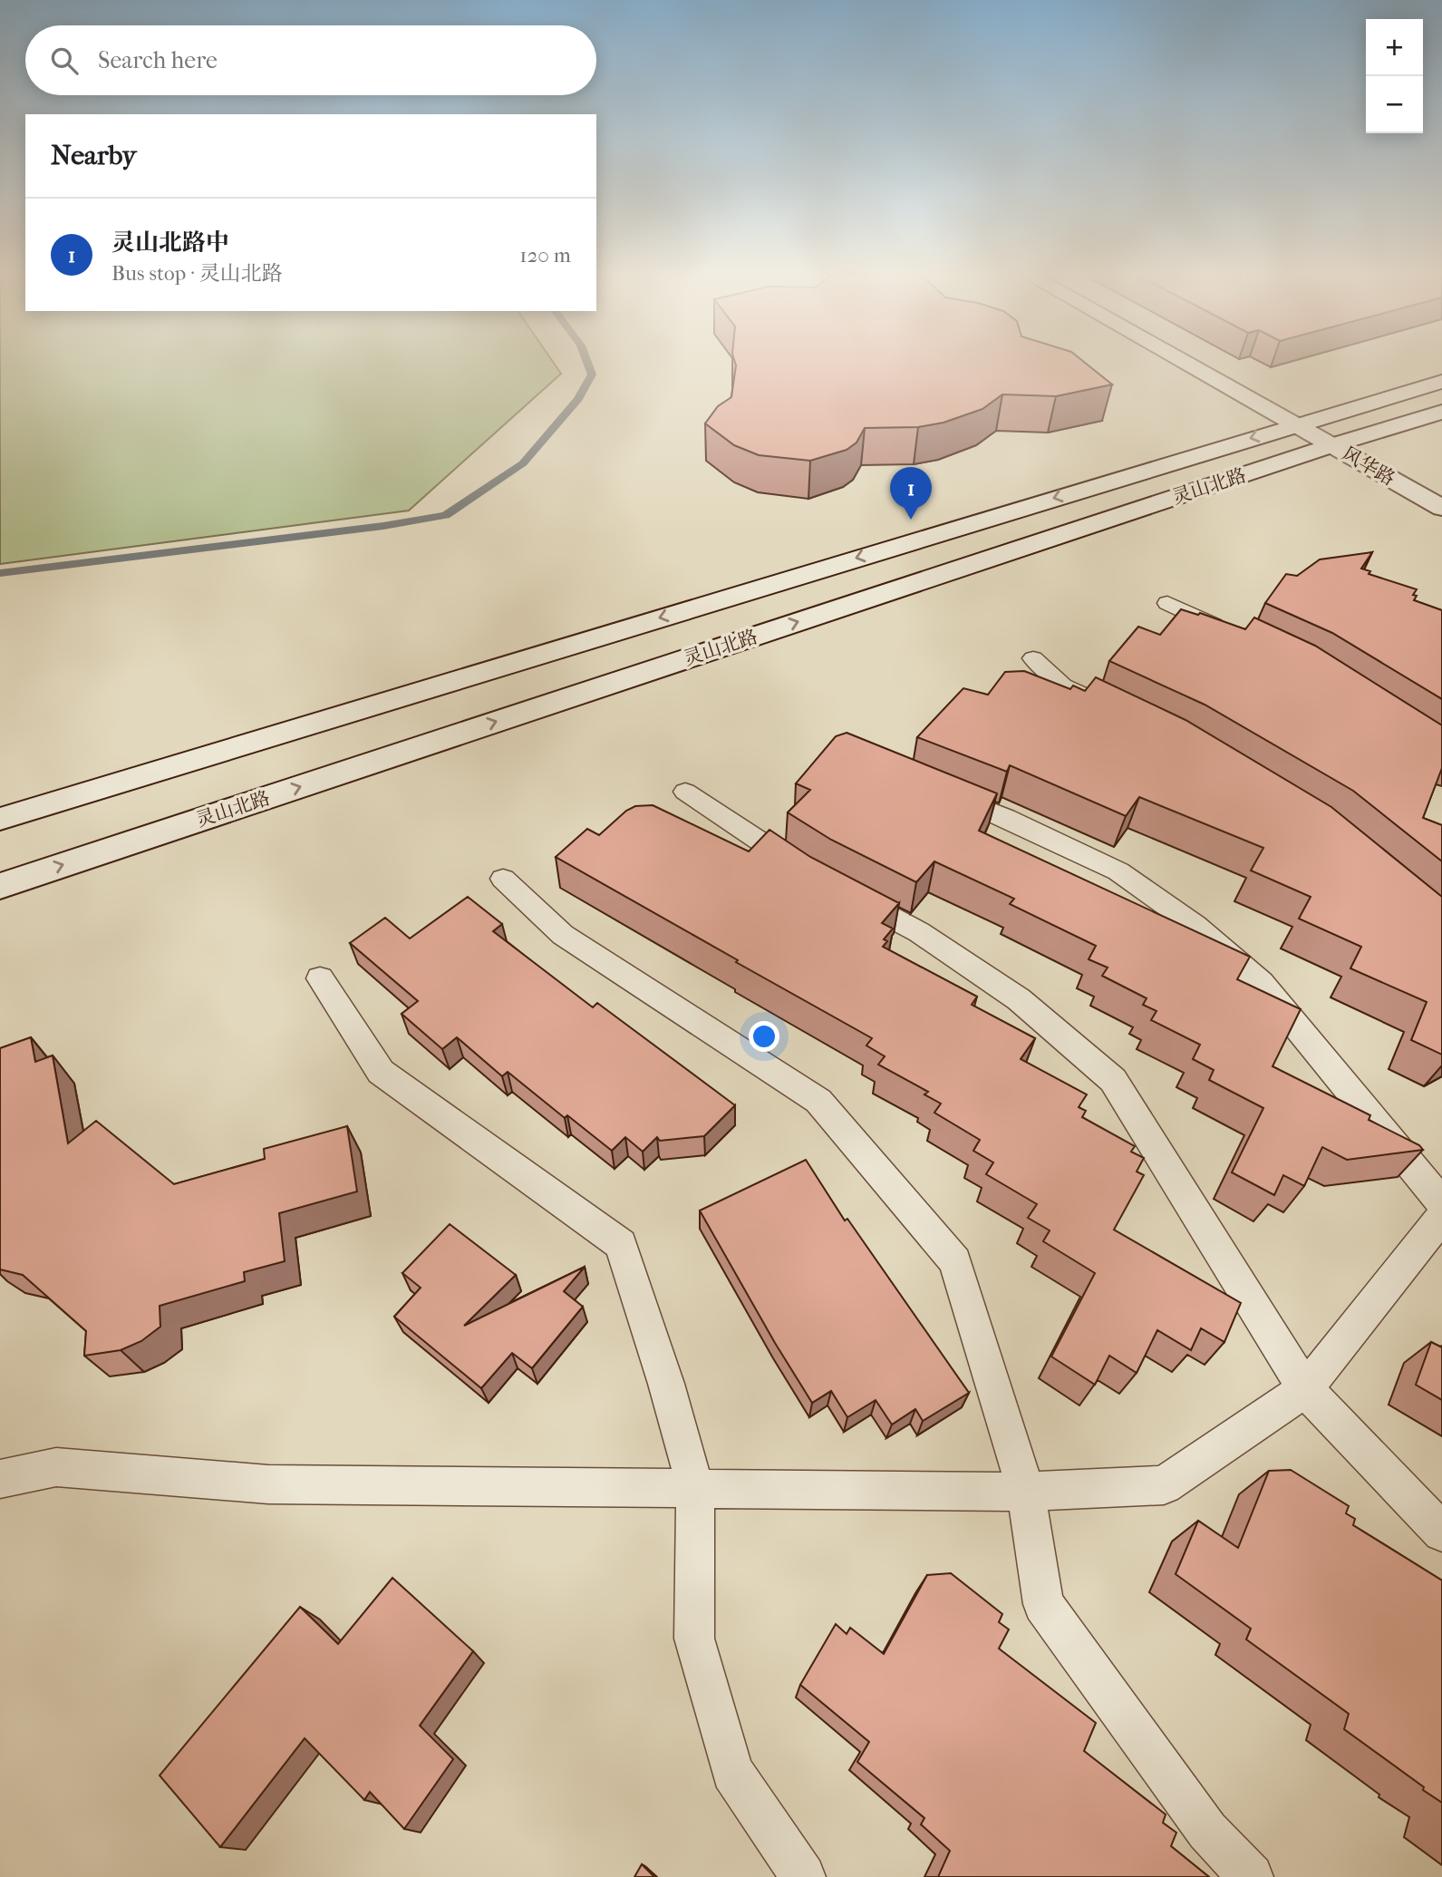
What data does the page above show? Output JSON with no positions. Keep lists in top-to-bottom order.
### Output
{
  "streets": {
    "main road": ["风华路", "灵山北路"]
  },
  "crossings": [
    ["风华路", "灵山北路"]
  ],
  "page": {
    "map_buttons": ["+", "−"],
    "search": "Search here",
    "heading": "Nearby",
    "list": [
      {
        "mark": "1",
        "name": "灵山北路中",
        "note": "Bus stop · 灵山北路",
        "value": "120 m"
      }
    ],
    "pins": "1"
  }
}
